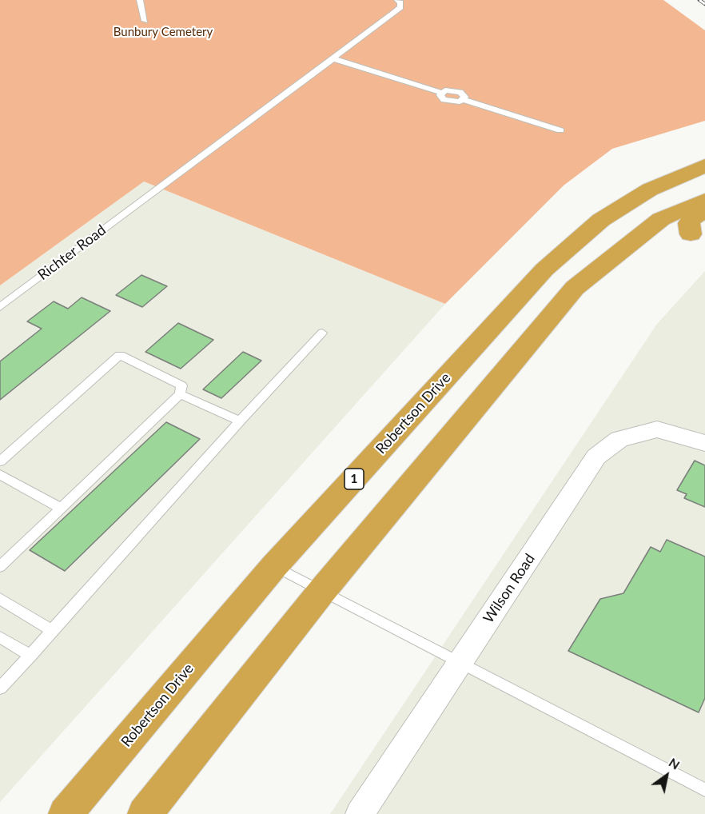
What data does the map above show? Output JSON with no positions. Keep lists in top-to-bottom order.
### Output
{
  "streets": {
    "highway": ["Robertson Drive", "1"],
    "street": ["Wilson Road"],
    "lane": ["Richter Road"]
  },
  "parks": ["Bunbury Cemetery"],
  "north": "top right"
}
